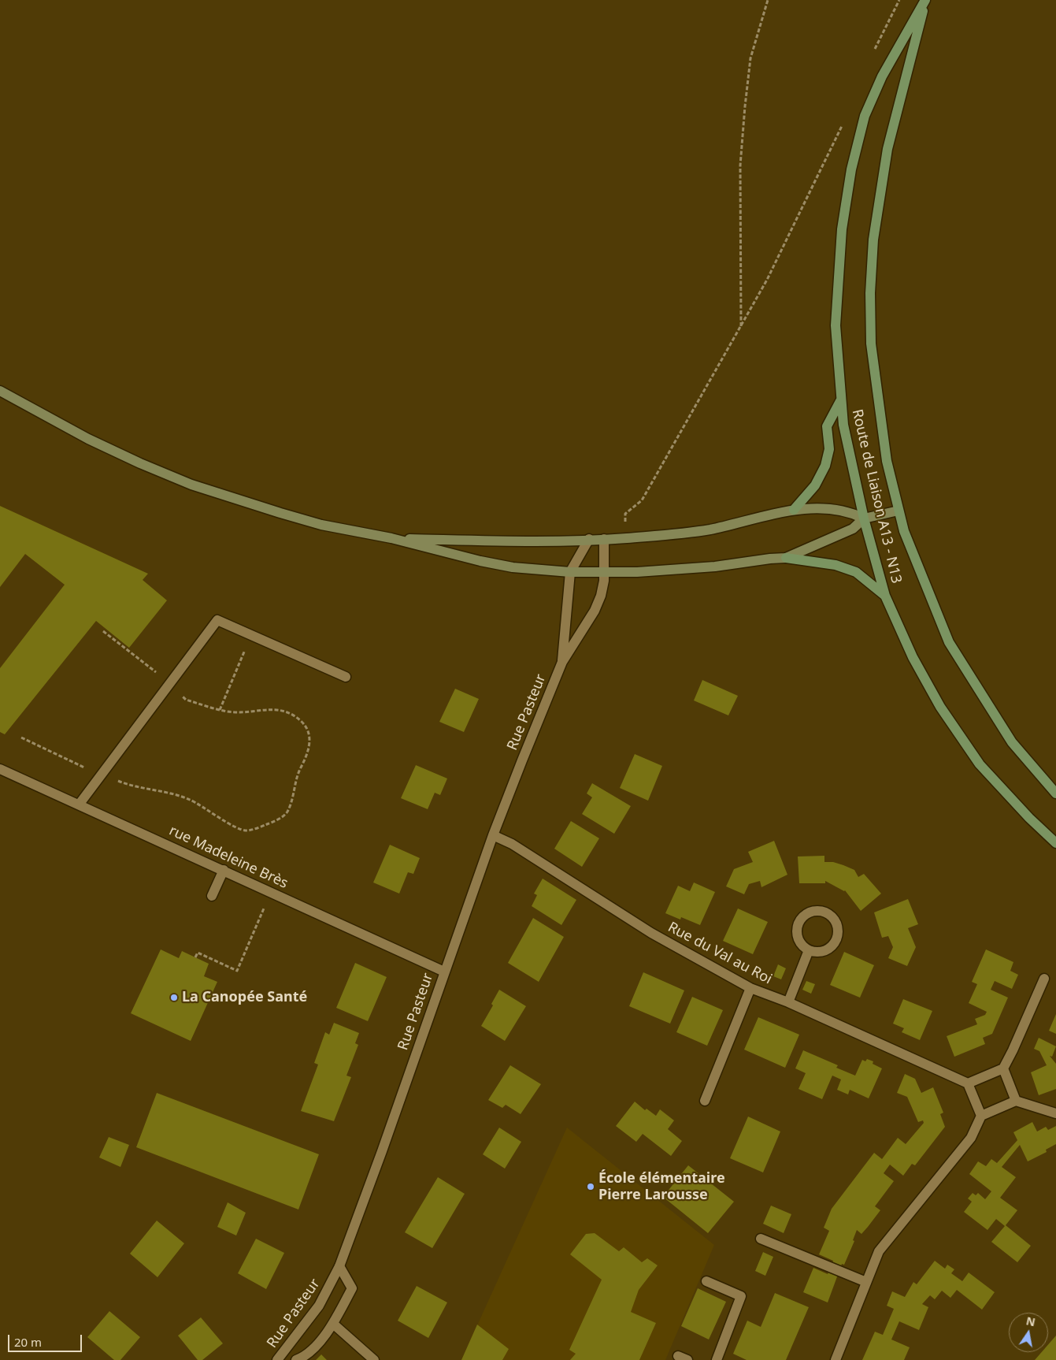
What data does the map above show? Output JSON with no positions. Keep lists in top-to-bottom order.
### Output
{
  "streets": {
    "main road": ["Route de Liaison A13 - N13"],
    "street": ["Rue Pasteur", "rue Madeleine Brès", "Rue du Val au Roi"]
  },
  "crossings": [
    ["Rue Pasteur", "rue Madeleine Brès"],
    ["Rue Pasteur", "Rue du Val au Roi"]
  ],
  "places": ["La Canopée Santé", "École élémentaire Pierre Larousse"],
  "scale_bar": "20 m",
  "north": "top"
}
